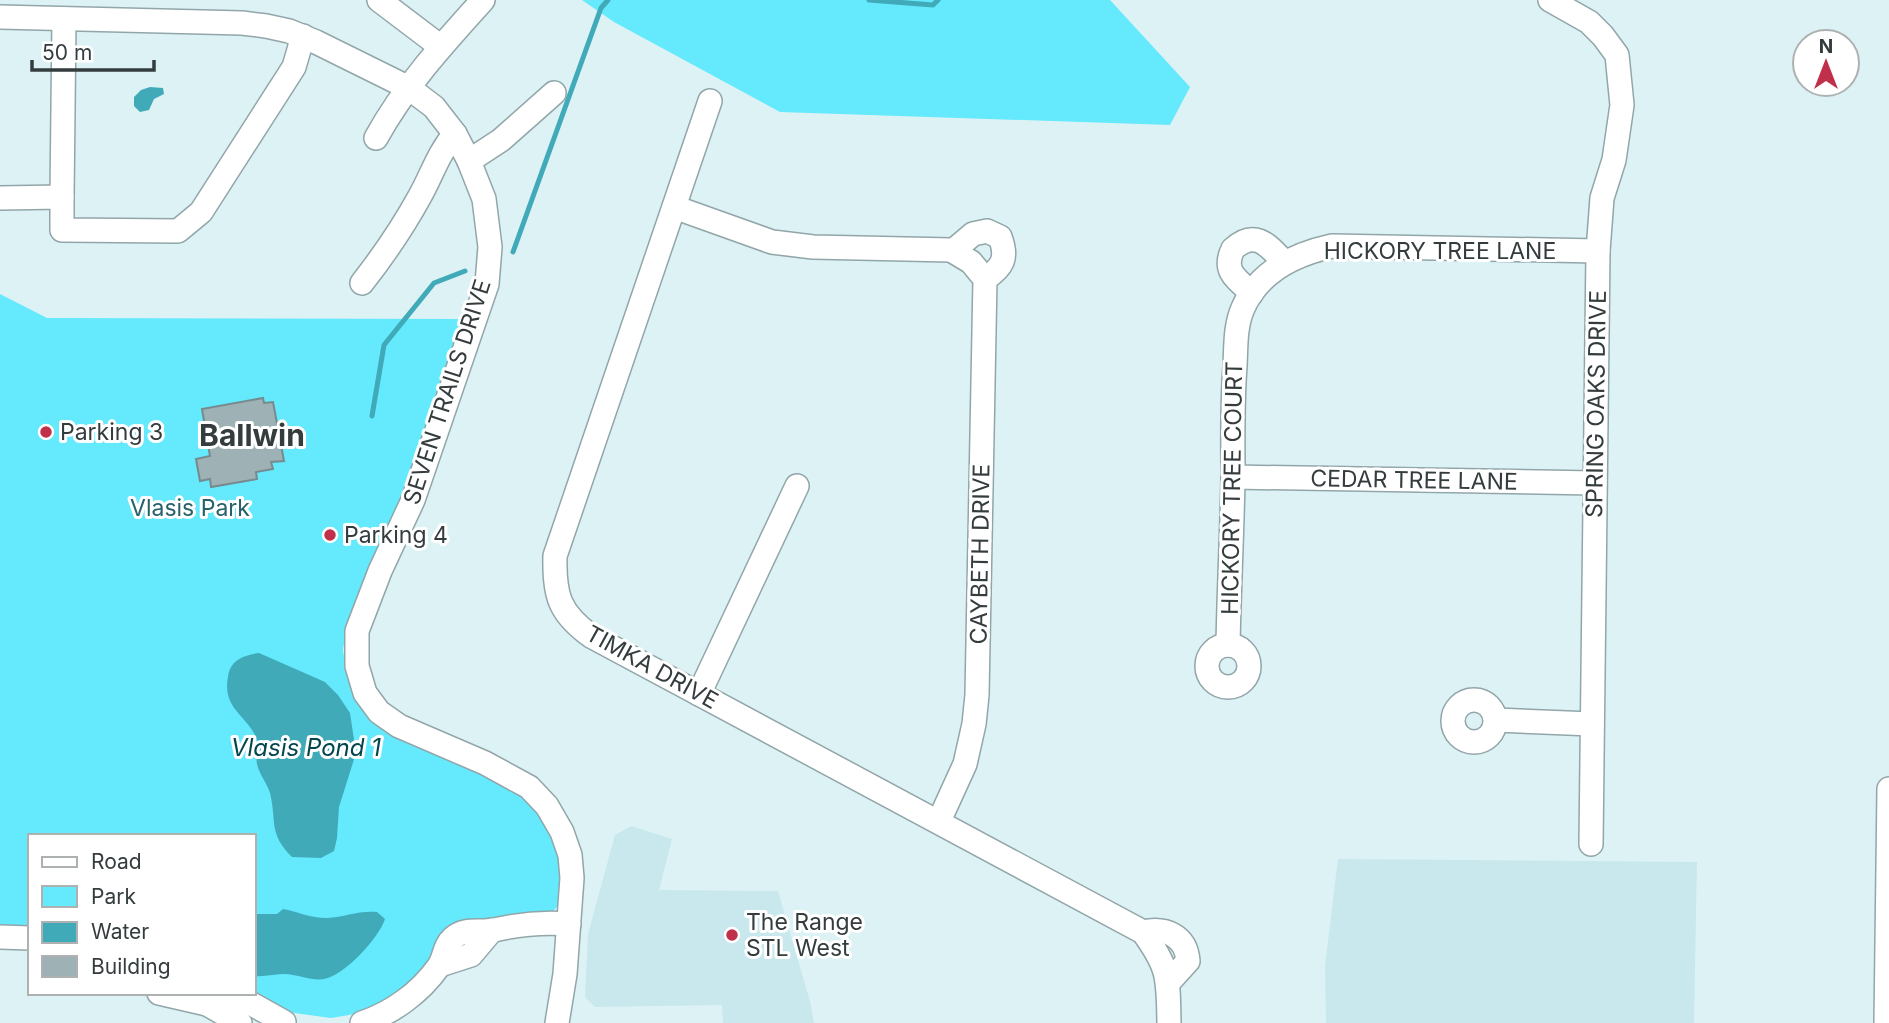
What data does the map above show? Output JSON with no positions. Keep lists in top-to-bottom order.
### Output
{
  "streets": {
    "street": [
      "HICKORY TREE LANE",
      "SEVEN TRAILS DRIVE",
      "SPRING OAKS DRIVE",
      "CEDAR TREE LANE",
      "HICKORY TREE COURT",
      "CAYBETH DRIVE",
      "TIMKA DRIVE"
    ]
  },
  "crossings": [
    ["HICKORY TREE LANE", "SPRING OAKS DRIVE"],
    ["HICKORY TREE LANE", "HICKORY TREE COURT"],
    ["SPRING OAKS DRIVE", "CEDAR TREE LANE"],
    ["CEDAR TREE LANE", "HICKORY TREE COURT"],
    ["CAYBETH DRIVE", "TIMKA DRIVE"]
  ],
  "districts": ["Ballwin"],
  "water": ["Vlasis Pond 1"],
  "parks": ["Vlasis Park"],
  "places": ["Parking 3", "Parking 4", "The Range STL West"],
  "legend": [
    "Road",
    "Park",
    "Water",
    "Building"
  ],
  "scale_bar": "50 m",
  "north": "top"
}
